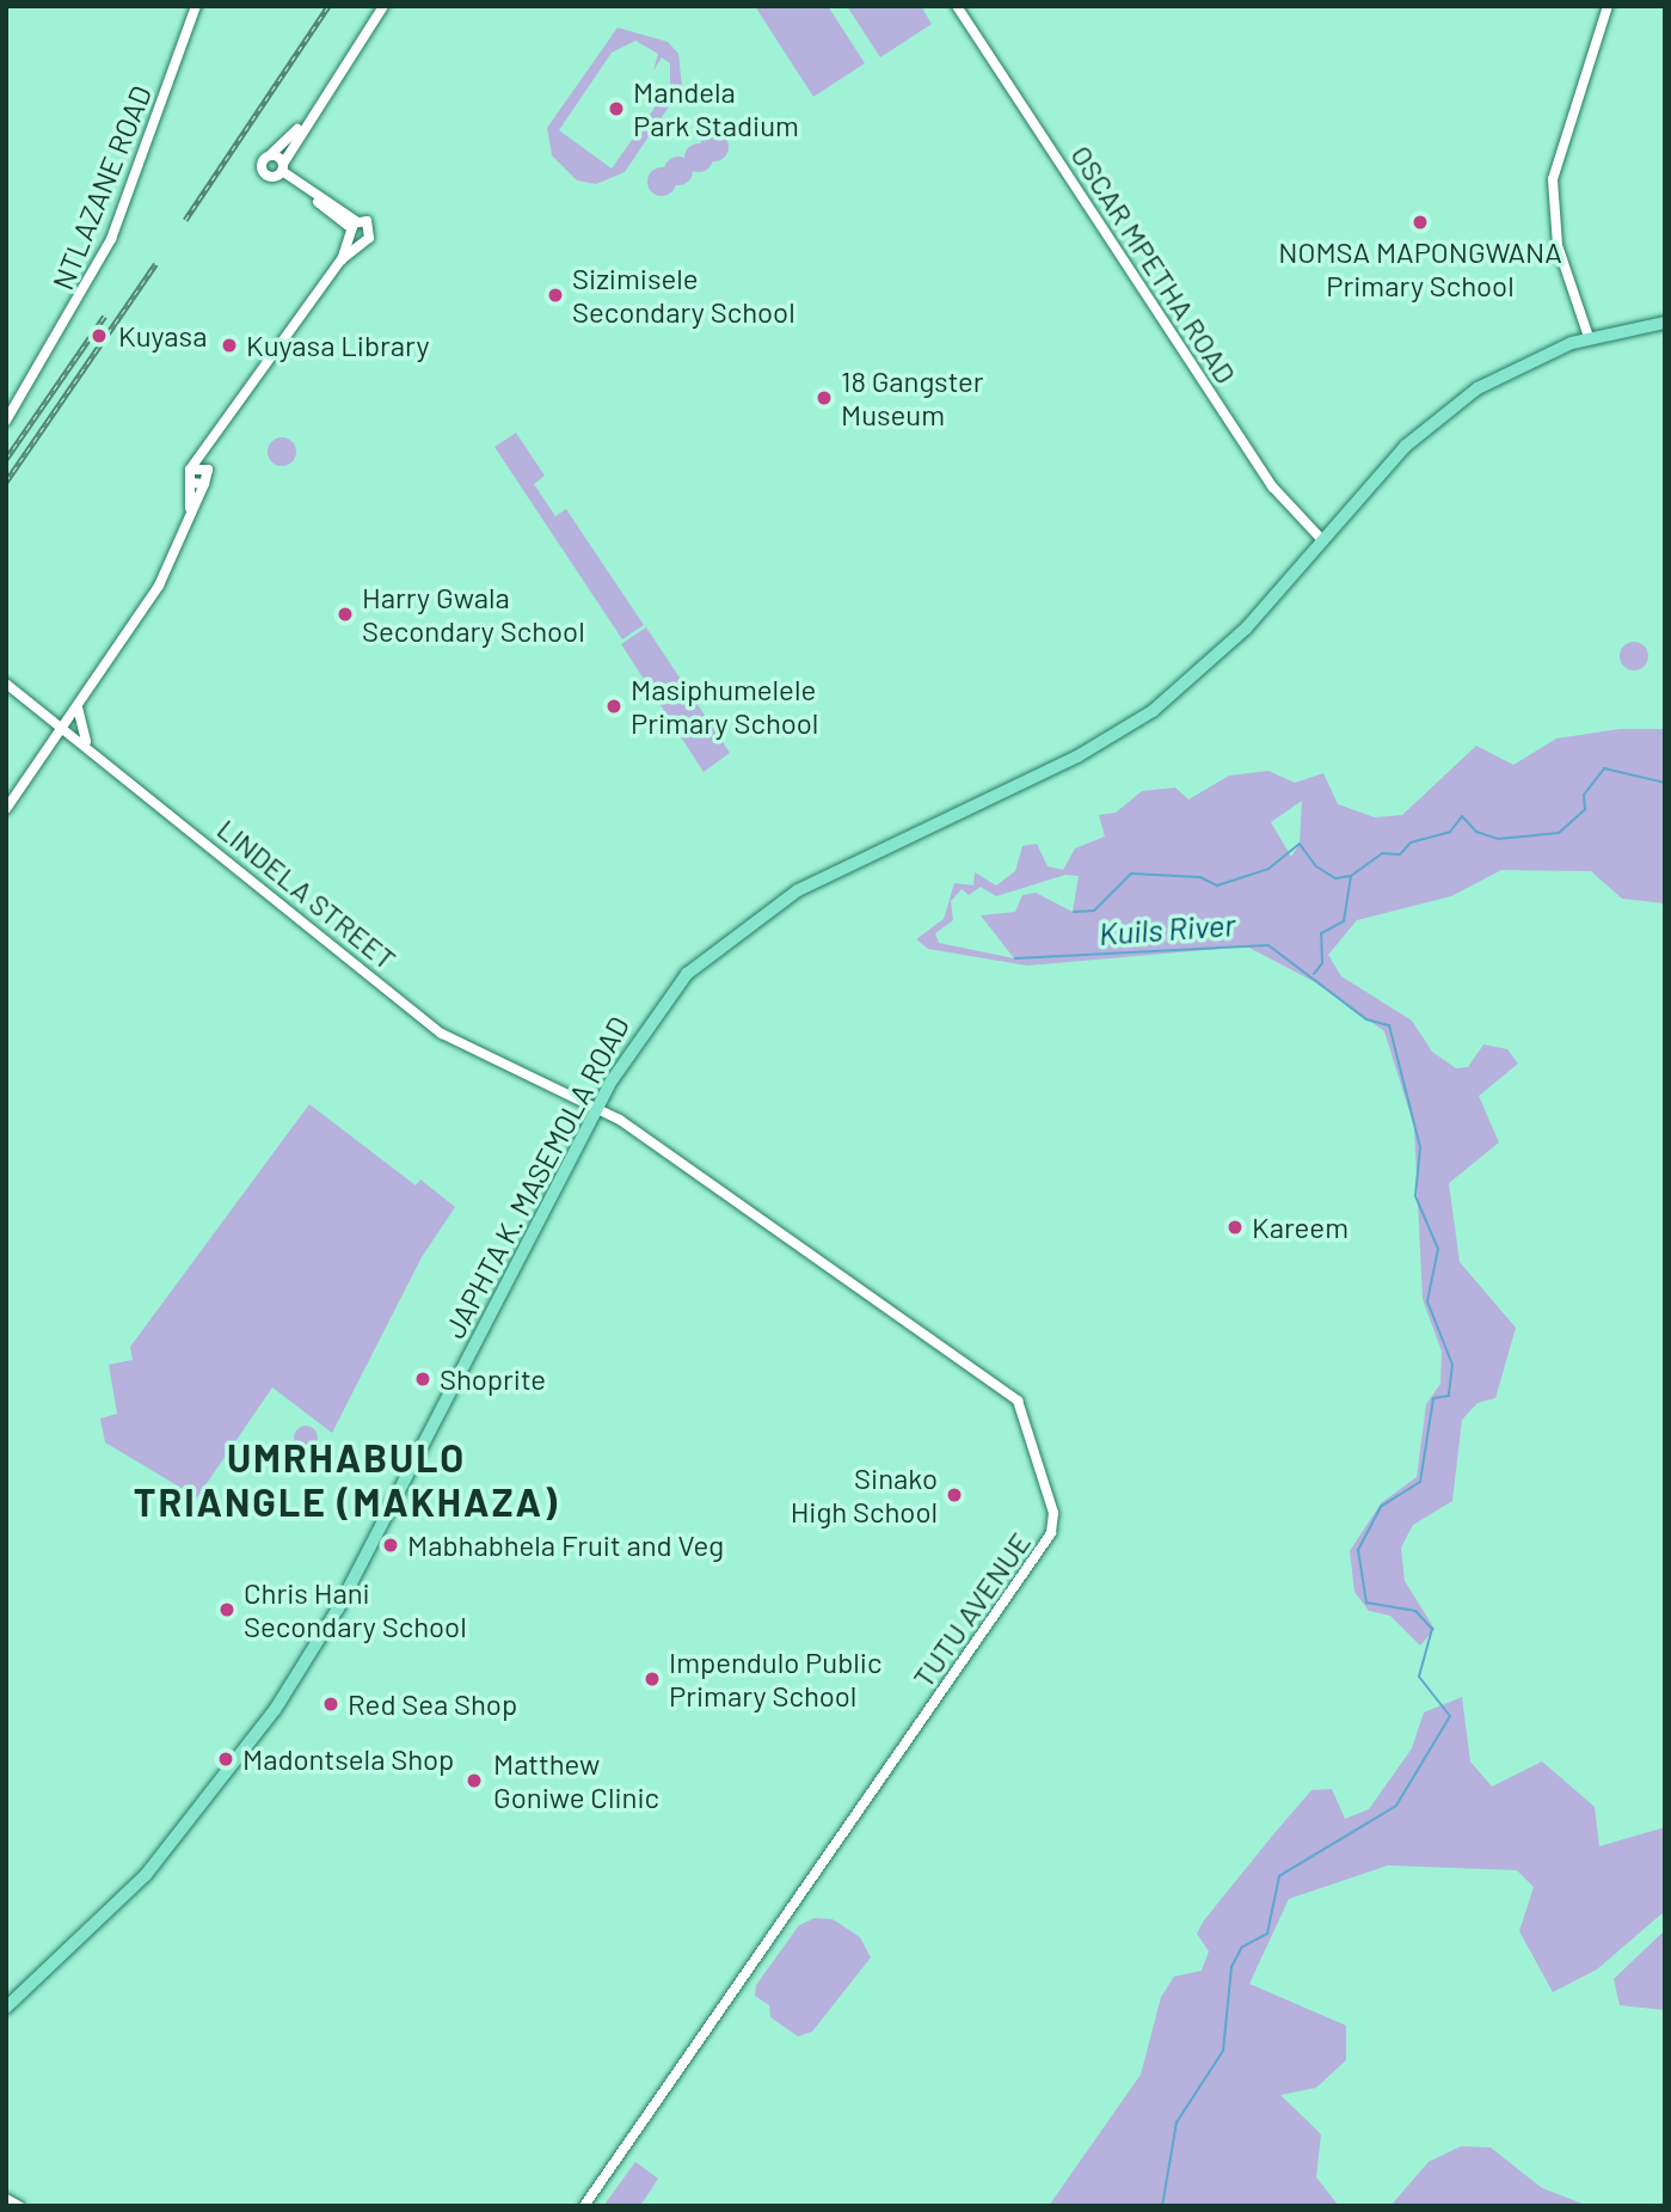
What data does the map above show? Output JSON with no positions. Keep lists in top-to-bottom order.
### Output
{
  "streets": {
    "main road": ["JAPHTA K. MASEMOLA ROAD"],
    "street": [
      "NTLAZANE ROAD",
      "OSCAR MPETHA ROAD",
      "LINDELA STREET",
      "TUTU AVENUE"
    ]
  },
  "crossings": [
    ["OSCAR MPETHA ROAD", "JAPHTA K. MASEMOLA ROAD"],
    ["LINDELA STREET", "JAPHTA K. MASEMOLA ROAD"],
    ["LINDELA STREET", "TUTU AVENUE"],
    ["JAPHTA K. MASEMOLA ROAD", "TUTU AVENUE"]
  ],
  "districts": ["UMRHABULO TRIANGLE (MAKHAZA)"],
  "water": ["Kuils River"],
  "places": [
    "Mandela Park Stadium",
    "NOMSA MAPONGWANA Primary School",
    "Sizimisele Secondary School",
    "Kuyasa",
    "Kuyasa Library",
    "18 Gangster Museum",
    "Harry Gwala Secondary School",
    "Masiphumelele Primary School",
    "Kareem",
    "Shoprite",
    "Sinako High School",
    "Mabhabhela Fruit and Veg",
    "Chris Hani Secondary School",
    "Impendulo Public Primary School",
    "Red Sea Shop",
    "Madontsela Shop",
    "Matthew Goniwe Clinic"
  ]
}
